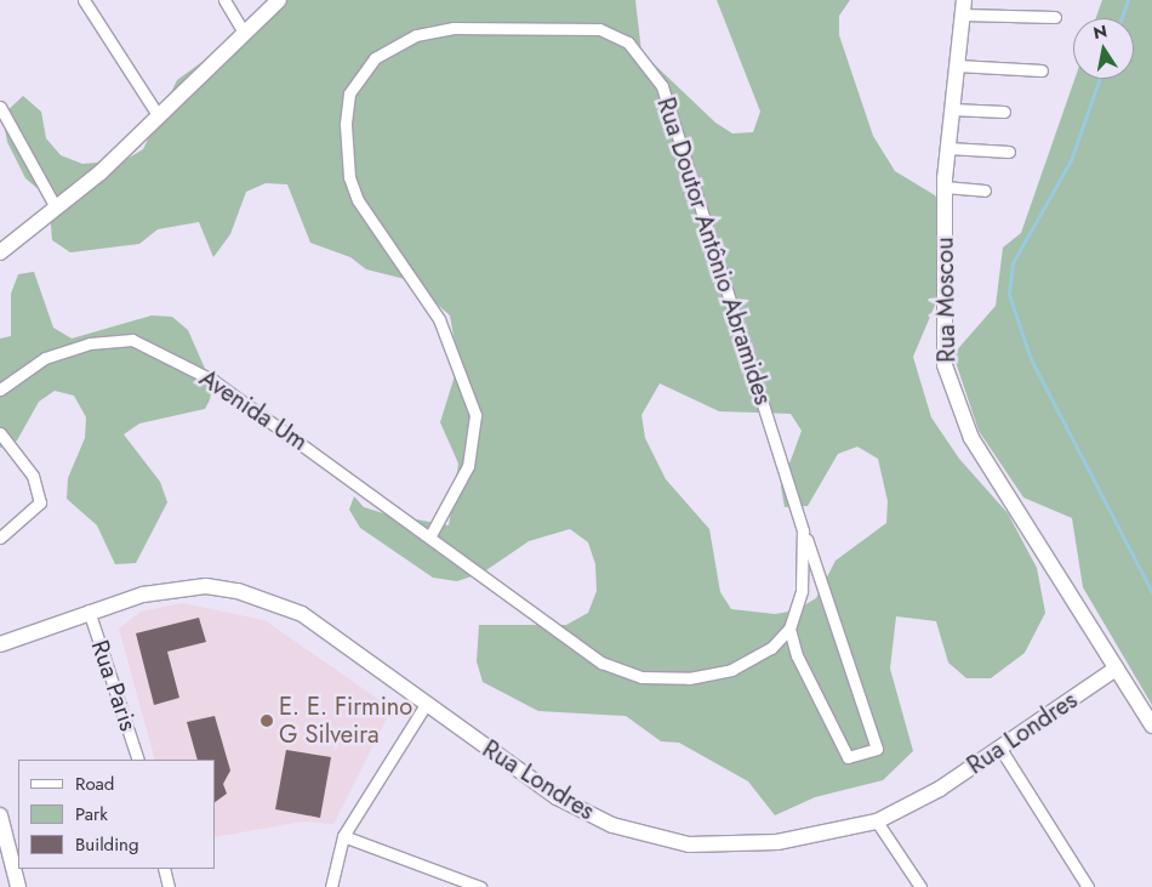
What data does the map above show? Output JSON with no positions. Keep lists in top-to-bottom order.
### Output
{
  "streets": {
    "street": [
      "Rua Doutor Antônio Abramides",
      "Rua Moscou",
      "Avenida Um",
      "Rua Paris",
      "Rua Londres"
    ]
  },
  "crossings": [
    ["Rua Doutor Antônio Abramides", "Avenida Um"],
    ["Rua Moscou", "Rua Londres"],
    ["Rua Paris", "Rua Londres"]
  ],
  "places": ["E. E. Firmino G Silveira"],
  "legend": ["Road", "Park", "Building"],
  "north": "top"
}
